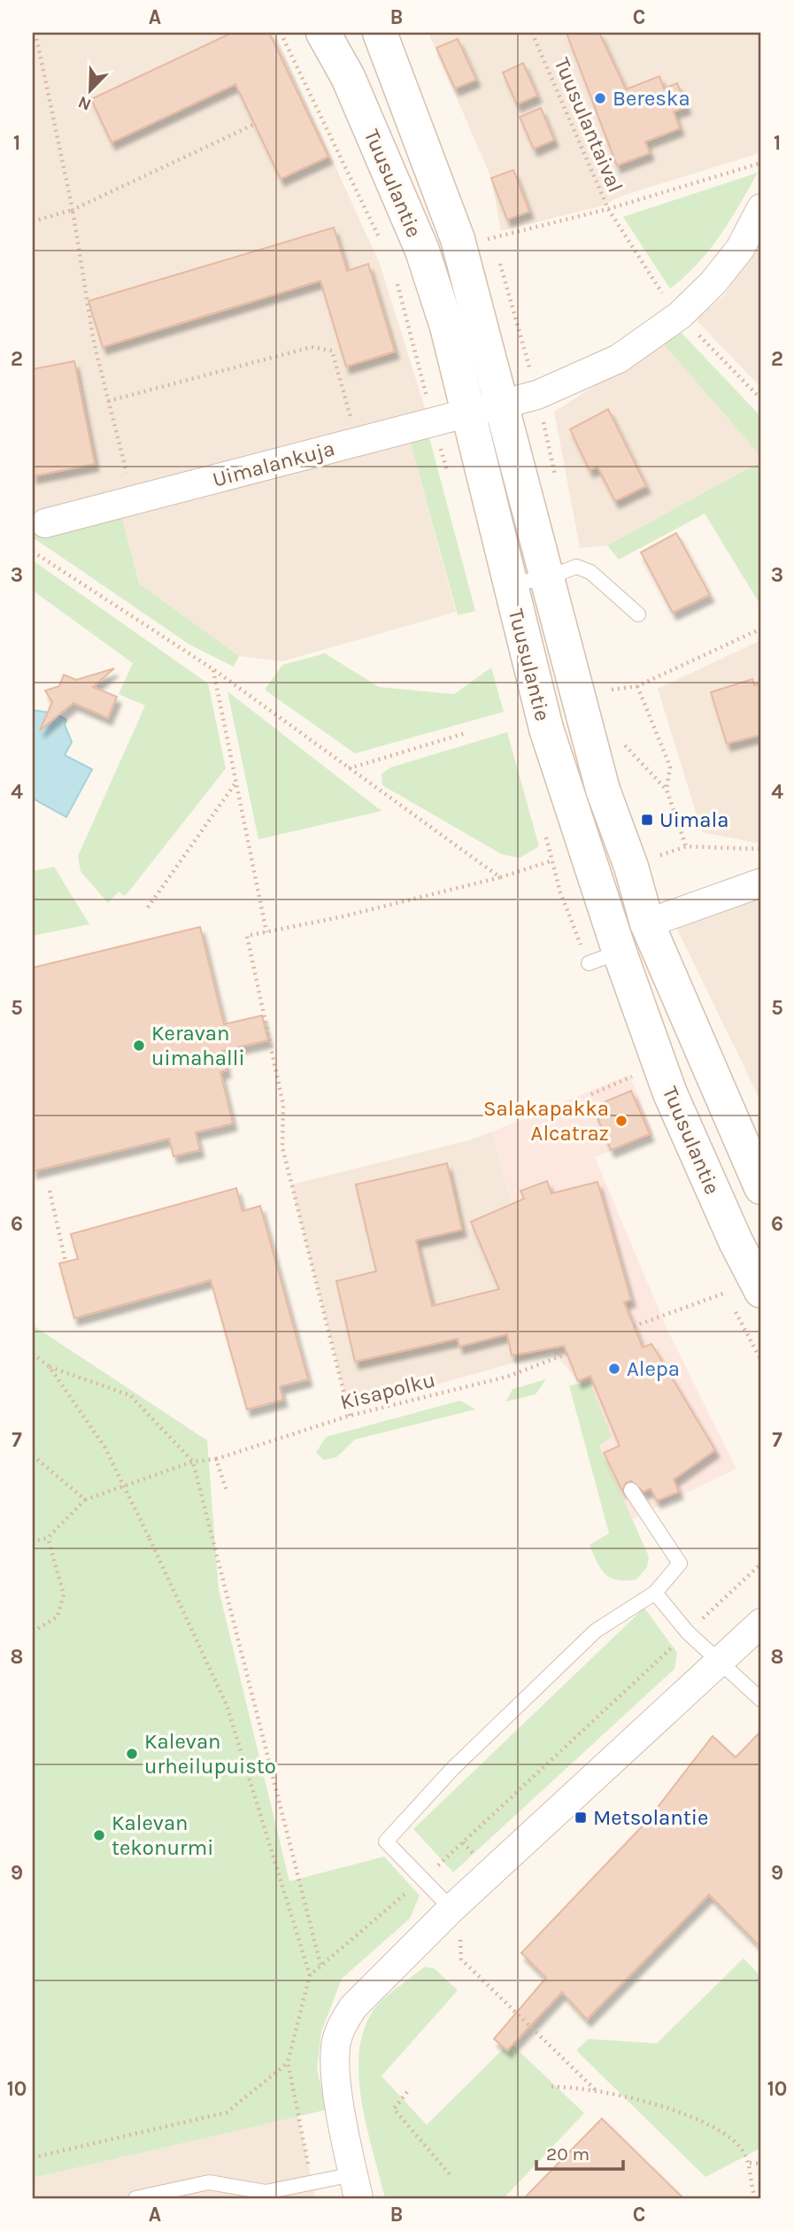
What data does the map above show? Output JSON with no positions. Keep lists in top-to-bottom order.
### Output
{
  "streets": {
    "main road": ["Tuusulantie"],
    "street": ["Uimalankuja"],
    "path": ["Tuusulantaival", "Kisapolku"]
  },
  "crossings": [
    ["Tuusulantaival", "Uimalankuja"],
    ["Tuusulantie", "Uimalankuja"]
  ],
  "places": {
    "other": [
      "Bereska",
      "Keravan uimahalli",
      "Salakapakka Alcatraz",
      "Alepa",
      "Kalevan urheilupuisto",
      "Kalevan tekonurmi"
    ],
    "transit": ["Uimala", "Metsolantie"]
  },
  "scale_bar": "20 m",
  "north": "bottom left",
  "grid": {
    "columns": ["A", "B", "C"],
    "rows": [
      "1",
      "2",
      "3",
      "4",
      "5",
      "6",
      "7",
      "8",
      "9",
      "10"
    ]
  }
}
